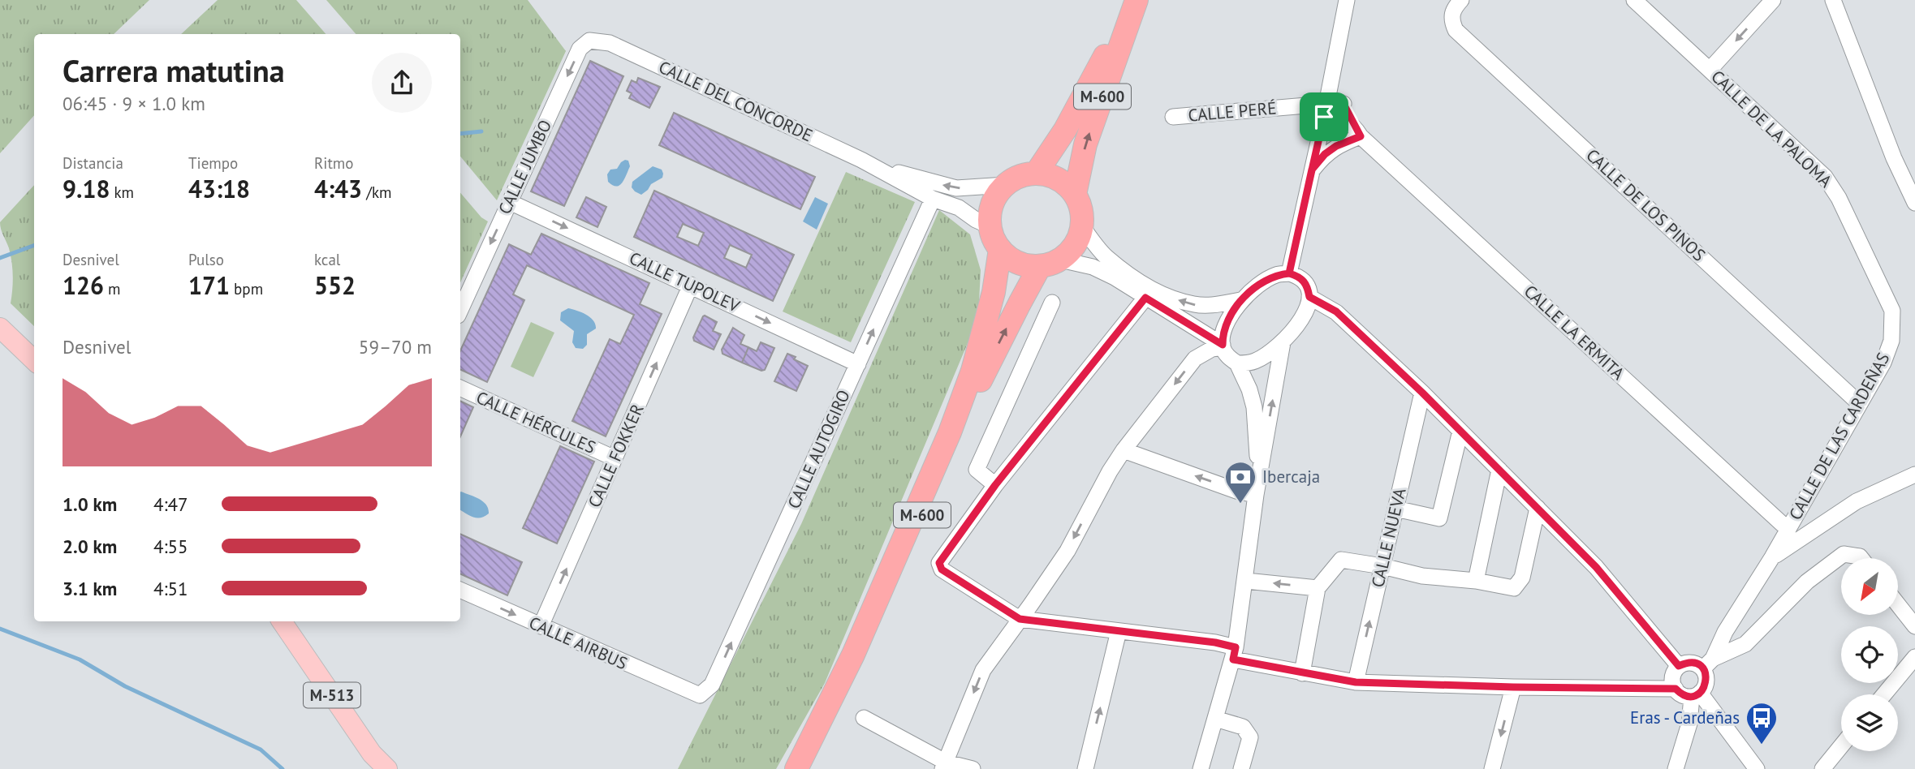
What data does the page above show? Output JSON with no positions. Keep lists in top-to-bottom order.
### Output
{
  "streets": {
    "highway": ["M-600"],
    "main road": ["M-513"],
    "street": [
      "CALLE DEL CONCORDE",
      "CALLE PERÉ",
      "CALLE DE LA PALOMA",
      "CALLE JUMBO",
      "CALLE DE LOS PINOS",
      "CALLE TUPOLEV",
      "CALLE LA ERMITA",
      "CALLE HÉRCULES",
      "CALLE DE LAS CARDEÑAS",
      "CALLE AUTOGIRO",
      "CALLE FOKKER",
      "CALLE NUEVA",
      "CALLE AIRBUS"
    ]
  },
  "crossings": [
    ["M-600", "CALLE DEL CONCORDE"],
    ["CALLE DEL CONCORDE", "CALLE JUMBO"],
    ["CALLE DEL CONCORDE", "CALLE AUTOGIRO"],
    ["CALLE PERÉ", "CALLE LA ERMITA"],
    ["CALLE DE LA PALOMA", "CALLE DE LAS CARDEÑAS"],
    ["CALLE JUMBO", "CALLE TUPOLEV"],
    ["CALLE DE LOS PINOS", "CALLE DE LAS CARDEÑAS"],
    ["CALLE TUPOLEV", "CALLE AUTOGIRO"],
    ["CALLE TUPOLEV", "CALLE FOKKER"],
    ["CALLE LA ERMITA", "CALLE DE LAS CARDEÑAS"],
    ["CALLE HÉRCULES", "CALLE FOKKER"],
    ["CALLE AUTOGIRO", "CALLE AIRBUS"],
    ["CALLE FOKKER", "CALLE AIRBUS"]
  ],
  "one_way": [
    "CALLE JUMBO",
    "CALLE TUPOLEV",
    "CALLE AUTOGIRO",
    "CALLE FOKKER"
  ],
  "places": {
    "bank": ["Ibercaja"],
    "bus stop": ["Eras - Cardeñas"]
  },
  "north": "bottom left",
  "page": {
    "heading": ["Carrera matutina", "06:45 · 9 × 1.0 km"],
    "stats": [
      ["Distancia", "9.18 km"],
      ["Tiempo", "43:18"],
      ["Ritmo", "4:43 /km"],
      ["Desnivel", "126 m"],
      ["Pulso", "171 bpm"],
      ["kcal", "552"]
    ],
    "chart": ["Desnivel", "59–70 m"],
    "list": [
      {
        "name": "1.0 km",
        "note": "4:47"
      },
      {
        "name": "2.0 km",
        "note": "4:55"
      },
      {
        "name": "3.1 km",
        "note": "4:51"
      }
    ]
  }
}
